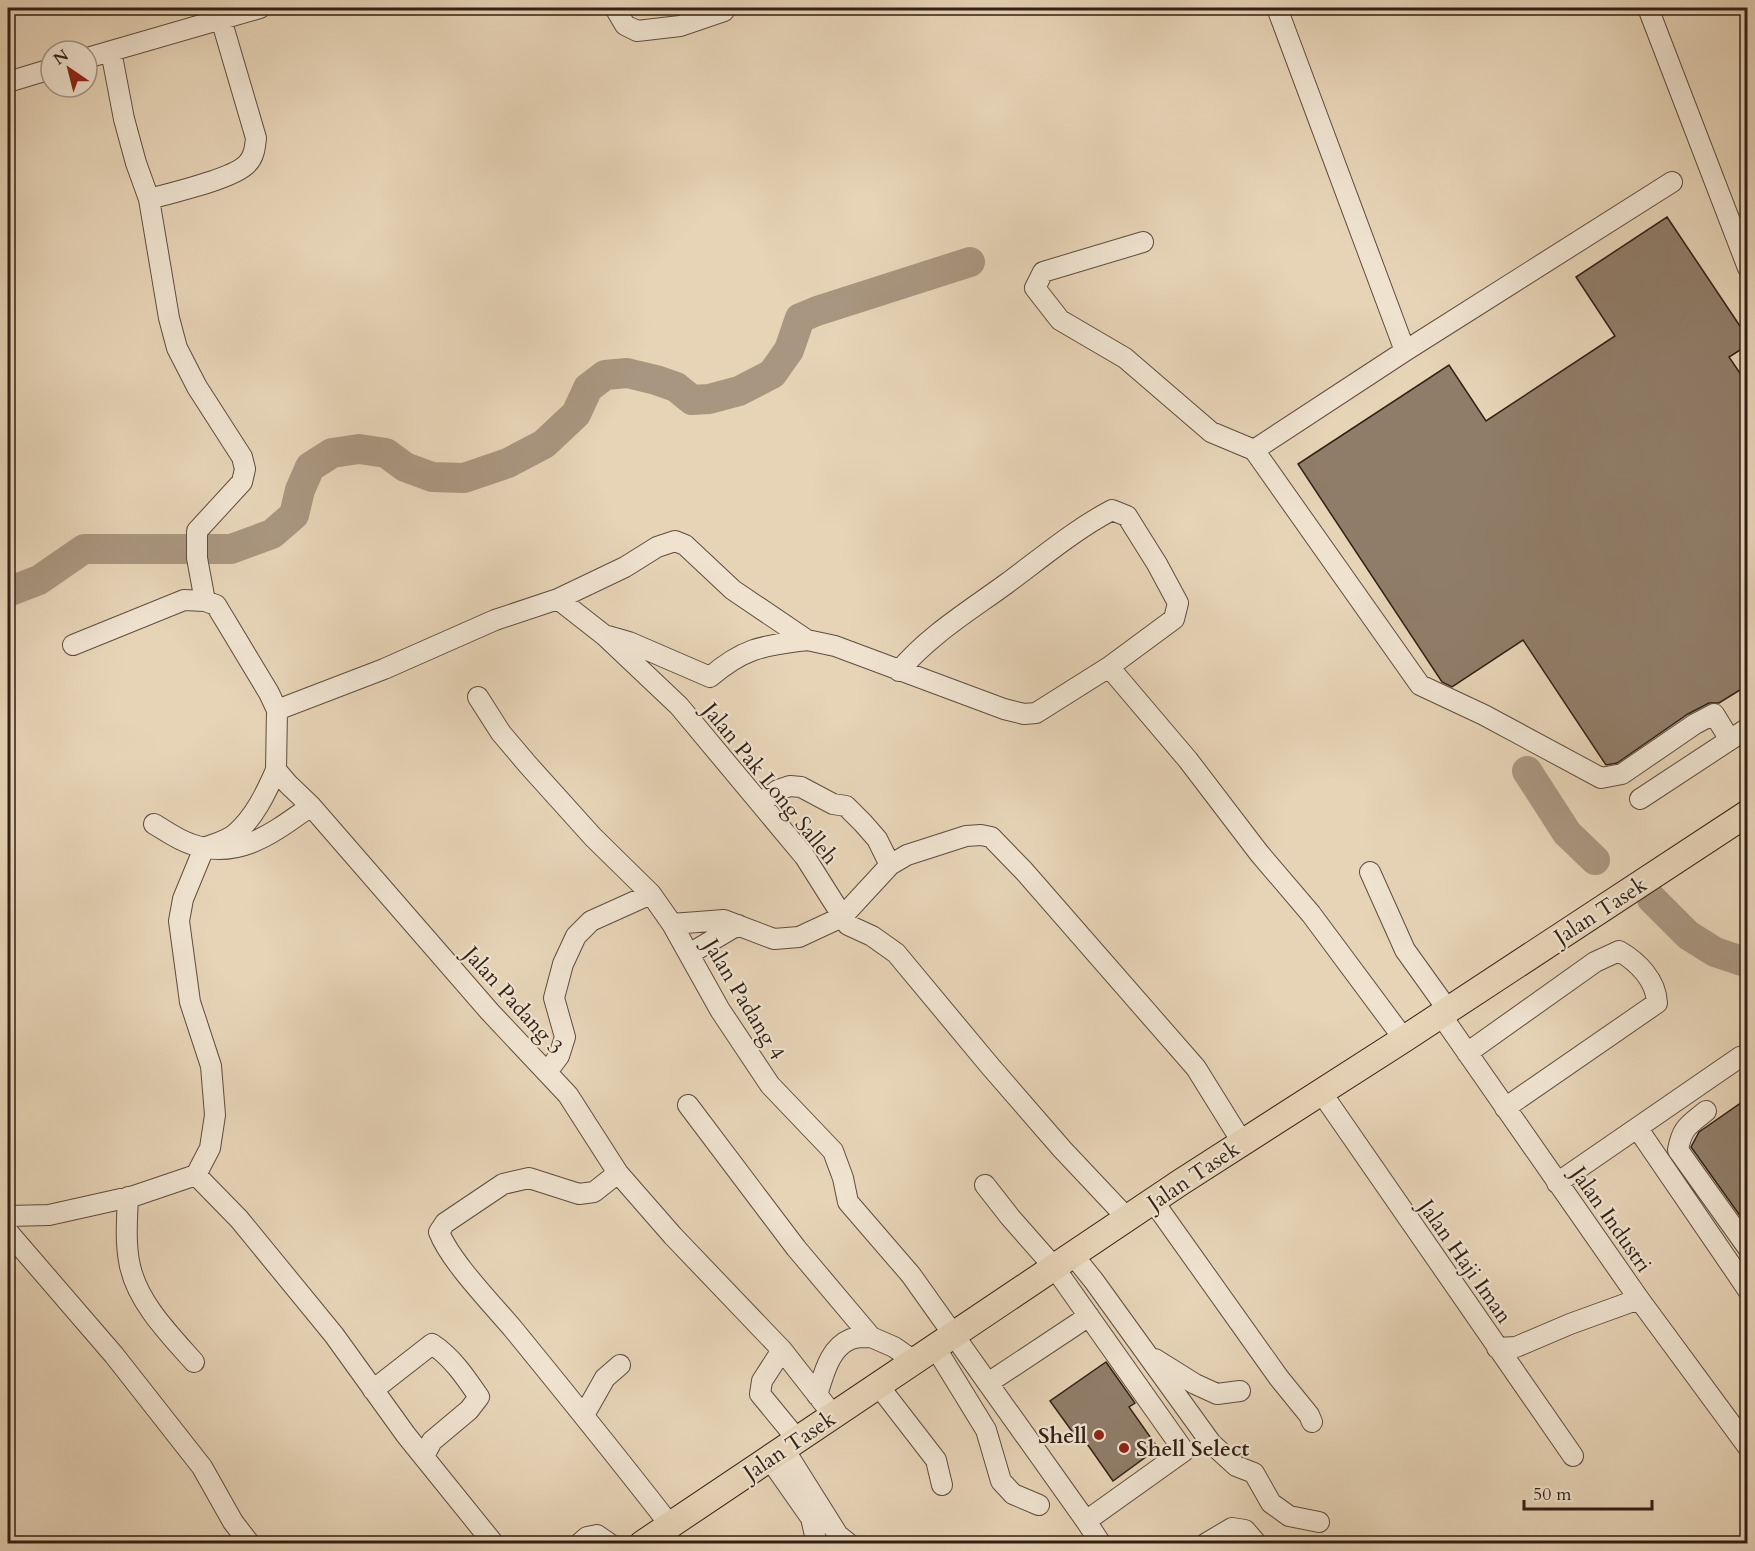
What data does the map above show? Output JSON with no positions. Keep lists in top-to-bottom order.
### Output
{
  "streets": {
    "main road": ["Jalan Tasek"],
    "street": [
      "Jalan Pak Long Salleh",
      "Jalan Padang 4",
      "Jalan Padang 3",
      "Jalan Industri",
      "Jalan Haji Iman"
    ]
  },
  "crossings": [
    ["Jalan Pak Long Salleh", "Jalan Tasek"],
    ["Jalan Tasek", "Jalan Padang 4"],
    ["Jalan Tasek", "Jalan Padang 3"],
    ["Jalan Tasek", "Jalan Industri"],
    ["Jalan Tasek", "Jalan Haji Iman"]
  ],
  "places": ["Shell", "Shell Select"],
  "scale_bar": "50 m",
  "north": "top left"
}
